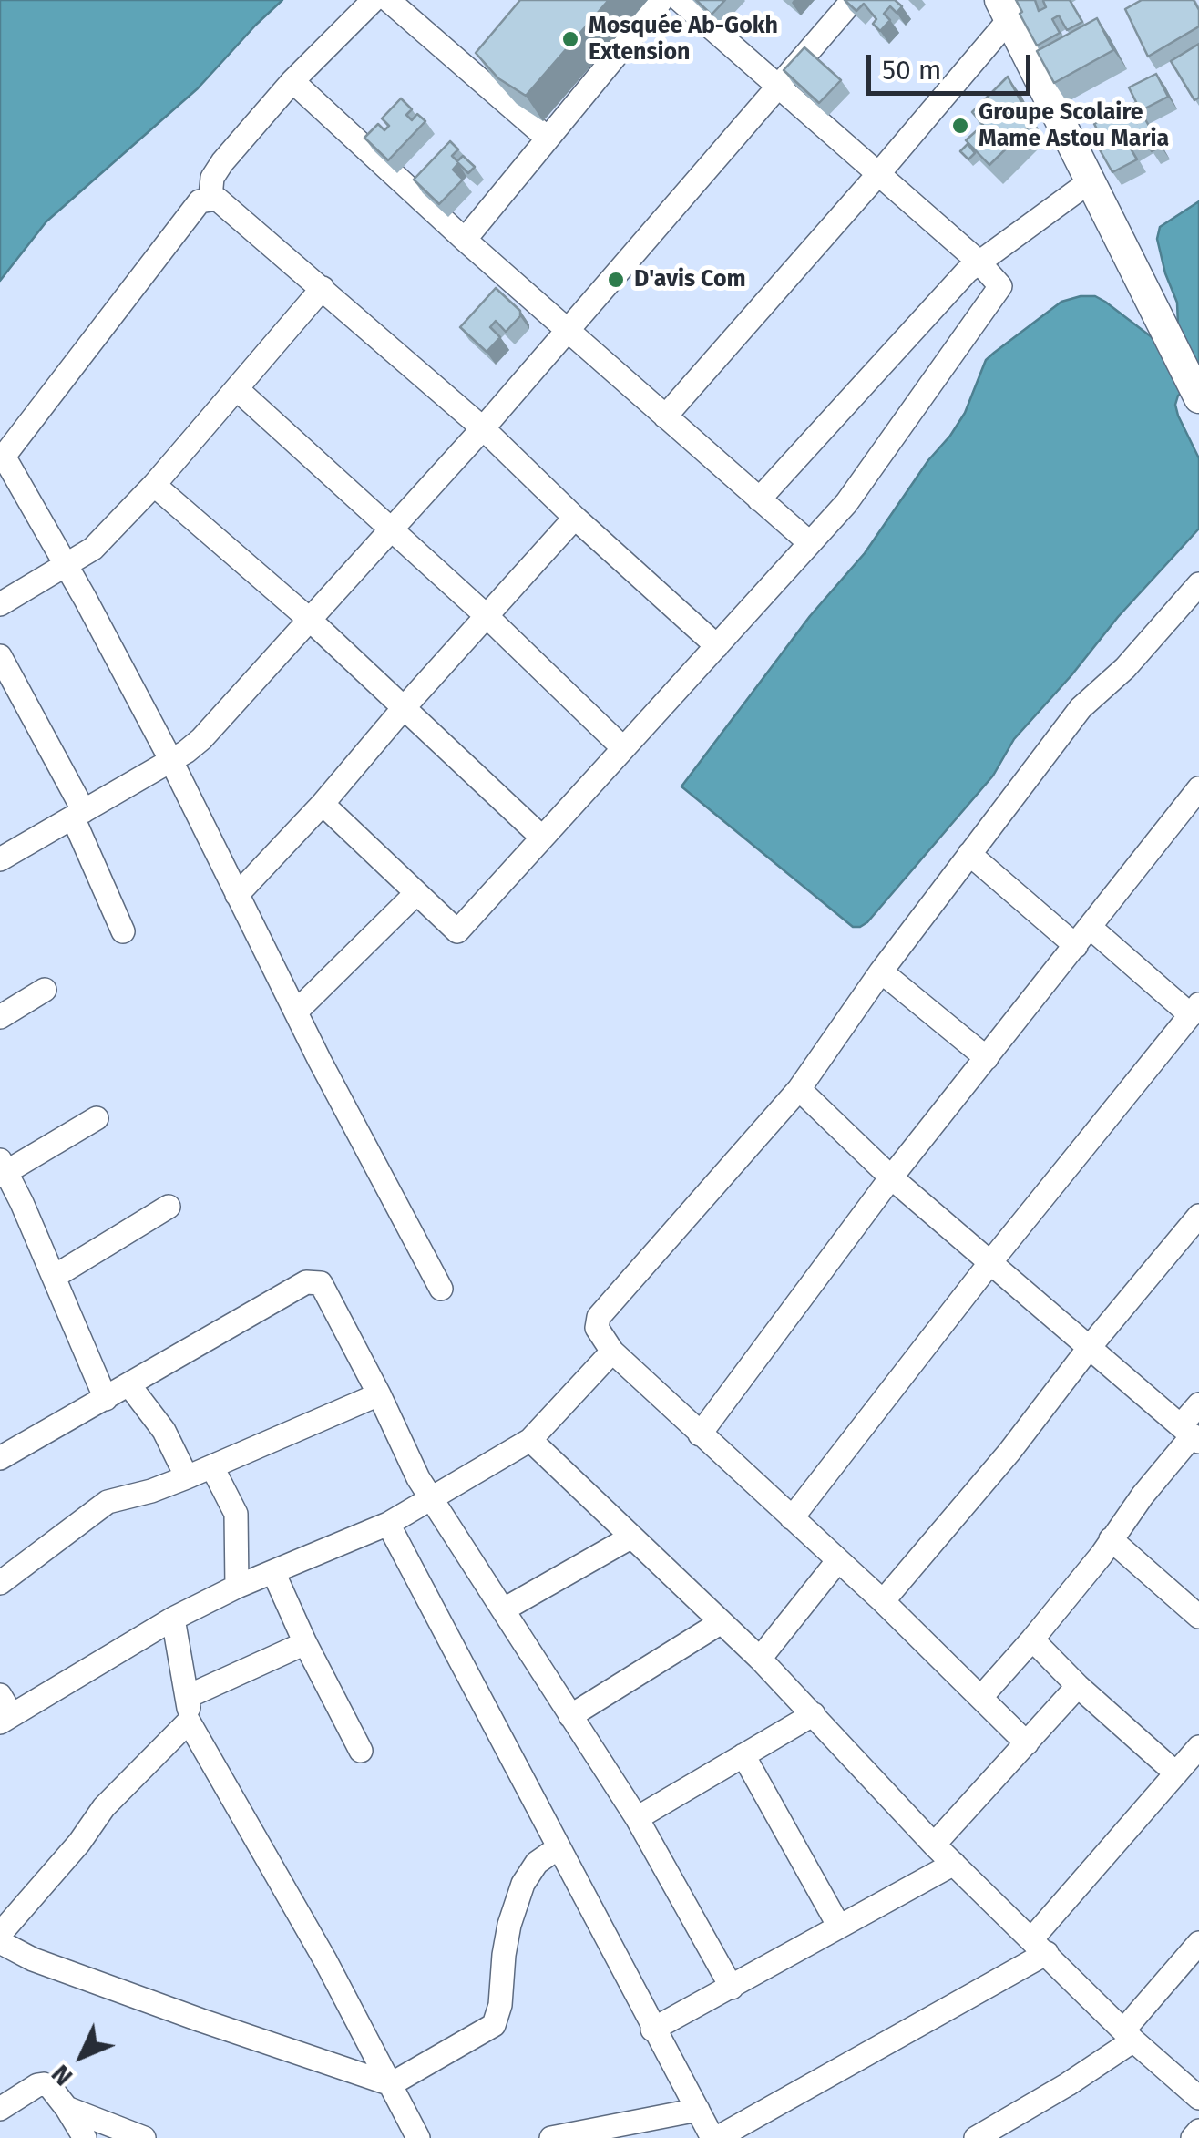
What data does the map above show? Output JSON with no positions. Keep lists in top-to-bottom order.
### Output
{
  "places": ["Mosquée Ab-Gokh Extension", "Groupe Scolaire Mame Astou Maria", "D'avis Com"],
  "scale_bar": "50 m",
  "north": "bottom left"
}
